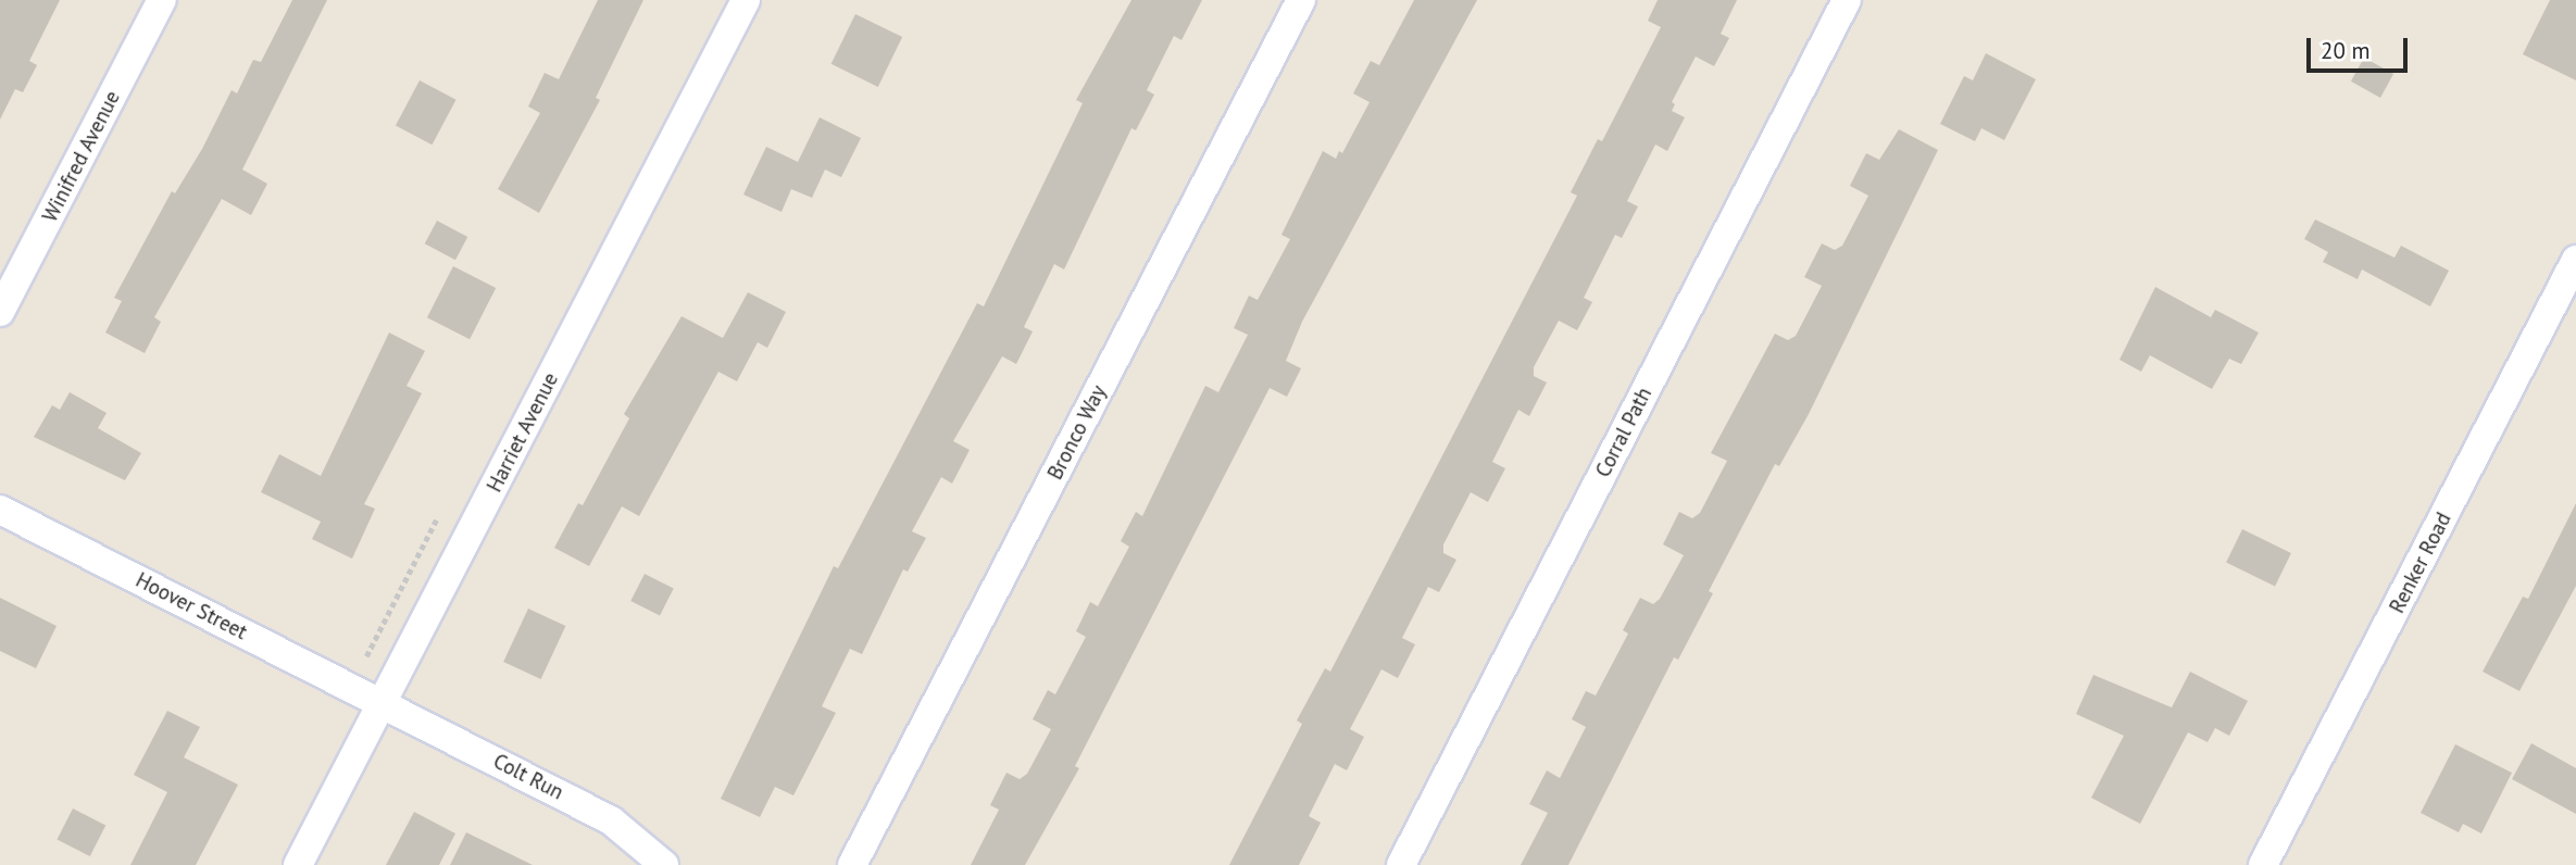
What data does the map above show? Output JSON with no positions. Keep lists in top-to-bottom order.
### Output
{
  "streets": {
    "street": [
      "Winifred Avenue",
      "Harriet Avenue",
      "Bronco Way",
      "Corral Path",
      "Renker Road",
      "Hoover Street",
      "Colt Run"
    ]
  },
  "crossings": [
    ["Harriet Avenue", "Hoover Street"],
    ["Harriet Avenue", "Colt Run"],
    ["Hoover Street", "Colt Run"]
  ],
  "scale_bar": "20 m"
}
